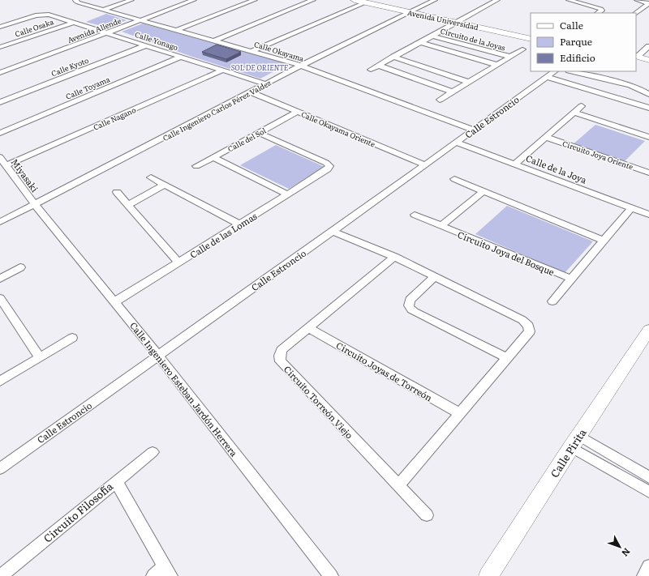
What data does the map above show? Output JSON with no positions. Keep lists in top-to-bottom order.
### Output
{
  "streets": {
    "main road": ["Avenida Universidad", "Calle Pirita"],
    "street": [
      "Calle Osaka",
      "Avenida Allende",
      "Circuito de la Joyas",
      "Calle Yonago",
      "Calle Okayama",
      "Calle Kyoto",
      "Calle Toyama",
      "Calle Ingeniero Carlos Pérez Valdez",
      "Calle Estroncio",
      "Calle Nagano",
      "Calle Okayama Oriente",
      "Calle del Sol",
      "Circuito Joya Oriente",
      "Calle de la Joya",
      "Miyasaki",
      "Calle de las Lomas",
      "Circuito Joya del Bosque",
      "Circuito Joyas de Torreón",
      "Calle Ingeniero Esteban Jardón Herrera",
      "Circuito Torreón Viejo",
      "Circuito Filosofía"
    ]
  },
  "crossings": [
    ["Avenida Universidad", "Circuito de la Joyas"],
    ["Avenida Universidad", "Calle Ingeniero Carlos Pérez Valdez"],
    ["Calle Osaka", "Calle Yonago"],
    ["Avenida Allende", "Calle Yonago"],
    ["Avenida Allende", "Calle Okayama"],
    ["Calle Yonago", "Calle Kyoto"],
    ["Calle Yonago", "Calle Toyama"],
    ["Calle Yonago", "Calle Ingeniero Carlos Pérez Valdez"],
    ["Calle Yonago", "Calle Nagano"],
    ["Calle Okayama", "Calle Ingeniero Carlos Pérez Valdez"],
    ["Calle Okayama", "Calle Estroncio"],
    ["Calle Ingeniero Carlos Pérez Valdez", "Calle Okayama Oriente"],
    ["Calle Ingeniero Carlos Pérez Valdez", "Miyasaki"],
    ["Calle Ingeniero Carlos Pérez Valdez", "Calle Ingeniero Esteban Jardón Herrera"],
    ["Calle Estroncio", "Calle Okayama Oriente"],
    ["Calle Estroncio", "Calle de la Joya"],
    ["Calle Estroncio", "Calle Ingeniero Esteban Jardón Herrera"],
    ["Calle Nagano", "Miyasaki"],
    ["Calle Okayama Oriente", "Calle del Sol"],
    ["Calle del Sol", "Calle de las Lomas"],
    ["Circuito Joya Oriente", "Calle de la Joya"],
    ["Miyasaki", "Calle Ingeniero Esteban Jardón Herrera"],
    ["Calle de las Lomas", "Calle Ingeniero Esteban Jardón Herrera"],
    ["Circuito Joyas de Torreón", "Circuito Torreón Viejo"]
  ],
  "parks": ["SOL DE ORIENTE"],
  "legend": ["Calle", "Parque", "Edificio"],
  "north": "bottom right"
}
